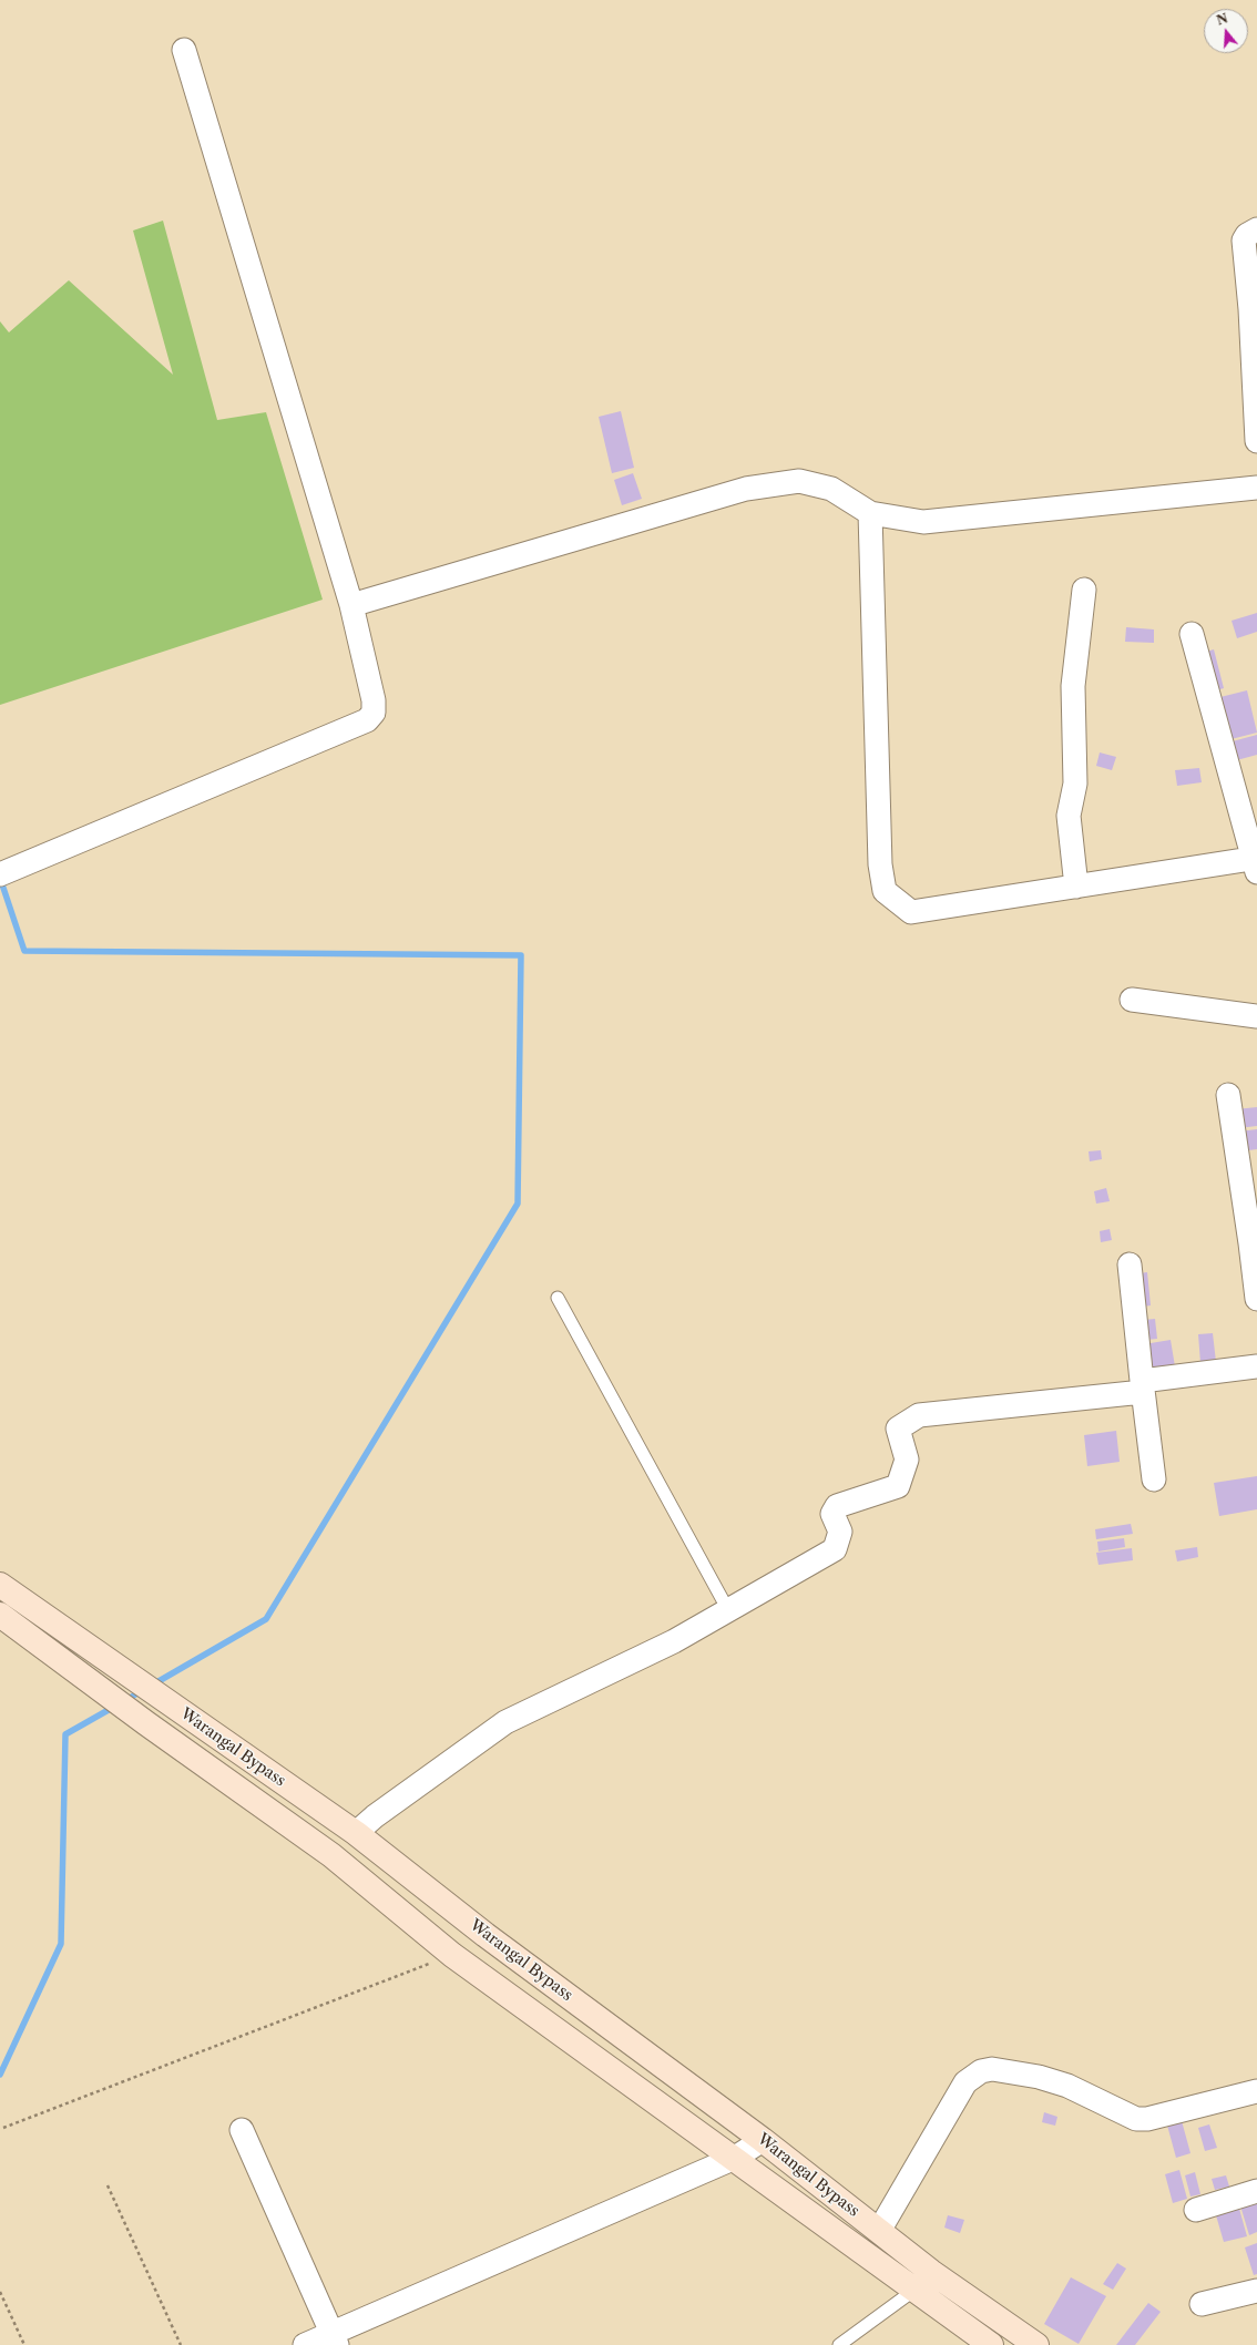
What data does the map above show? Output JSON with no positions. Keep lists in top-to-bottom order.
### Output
{
  "streets": {
    "main road": ["Warangal Bypass"]
  },
  "north": "top"
}
